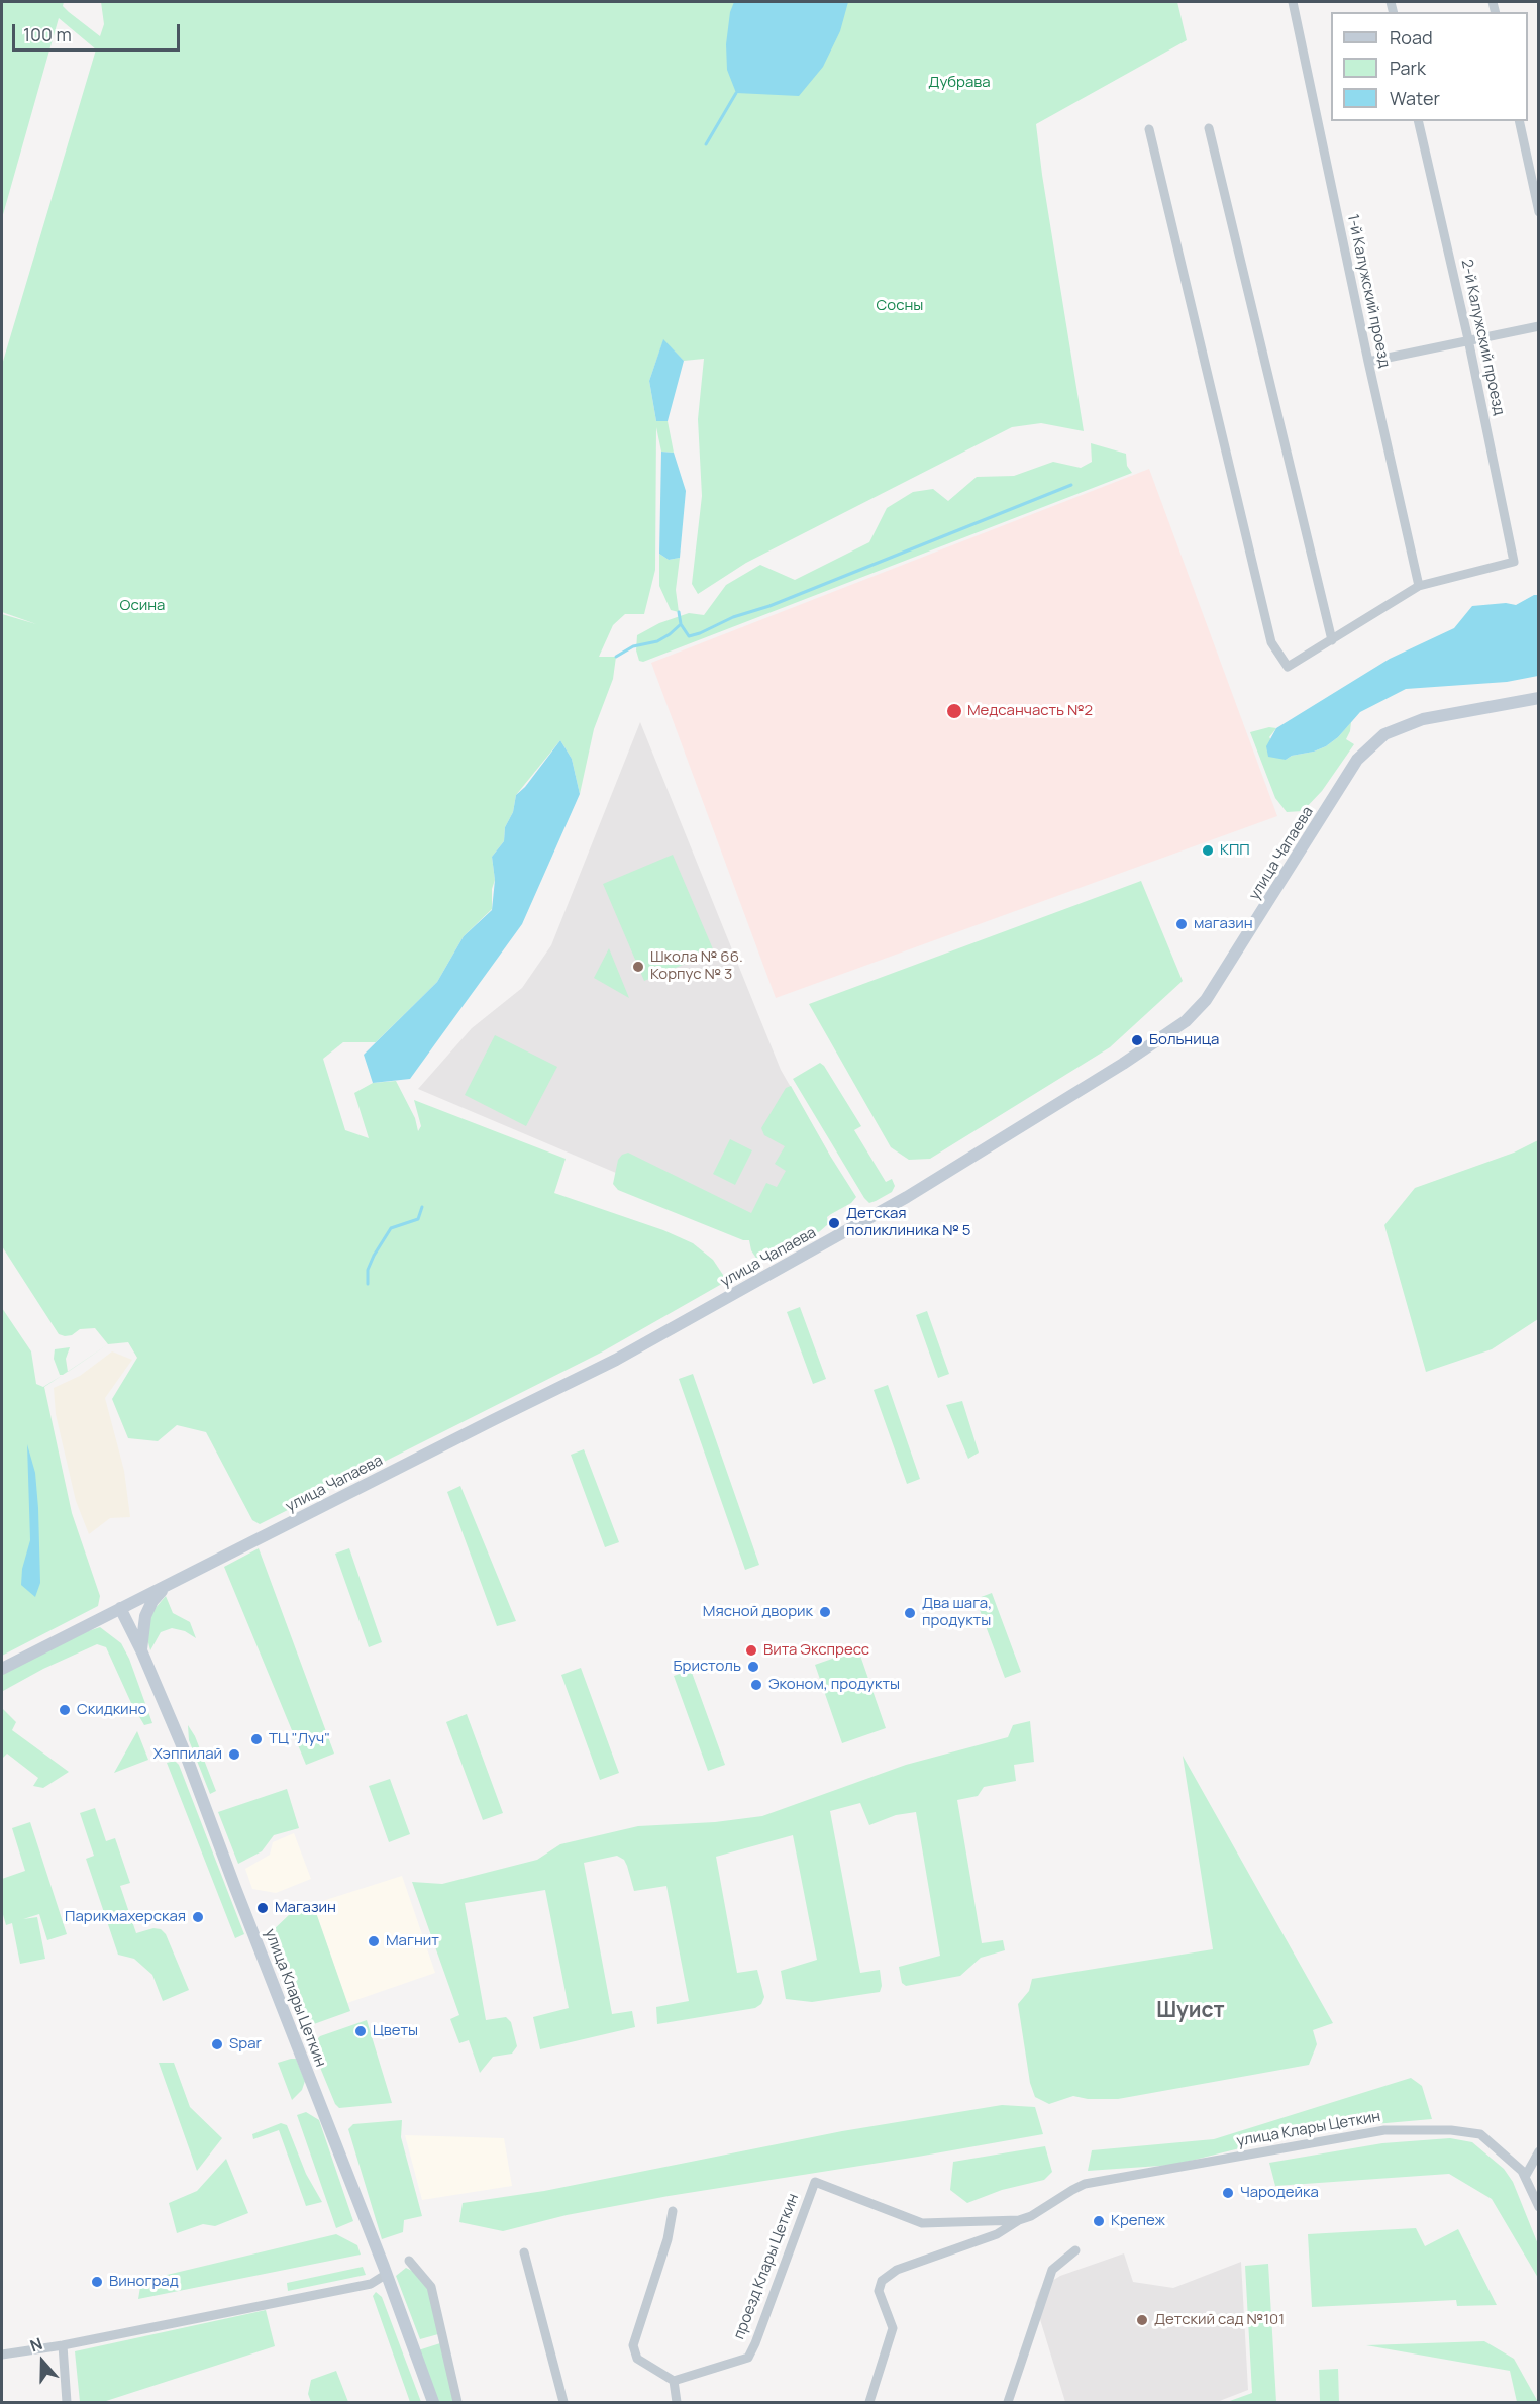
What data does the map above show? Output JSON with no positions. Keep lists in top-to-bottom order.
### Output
{
  "streets": {
    "street": [
      "1-й Калужский проезд",
      "2-й Калужский проезд",
      "улица Чапаева",
      "улица Клары Цеткин",
      "проезд Клары Цеткин"
    ]
  },
  "crossings": [
    ["1-й Калужский проезд", "2-й Калужский проезд"],
    ["улица Чапаева", "улица Клары Цеткин"],
    ["улица Клары Цеткин", "проезд Клары Цеткин"]
  ],
  "districts": ["Шуист"],
  "parks": ["Дубрава", "Сосны", "Осина"],
  "places": [
    "Медсанчасть №2",
    "КПП",
    "магазин",
    "Школа № 66. Корпус № 3",
    "Больница",
    "Детская поликлиника № 5",
    "Мясной дворик",
    "Два шага, продукты",
    "Вита Экспресс",
    "Бристоль",
    "Эконом, продукты",
    "Скидкино",
    "ТЦ \"Луч\"",
    "Хэппилай",
    "Магазин",
    "Парикмахерская",
    "Магнит",
    "Цветы",
    "Spar",
    "Чародейка",
    "Крепеж",
    "Виноград",
    "Детский сад №101"
  ],
  "legend": ["Road", "Park", "Water"],
  "scale_bar": "100 m",
  "north": "top"
}
